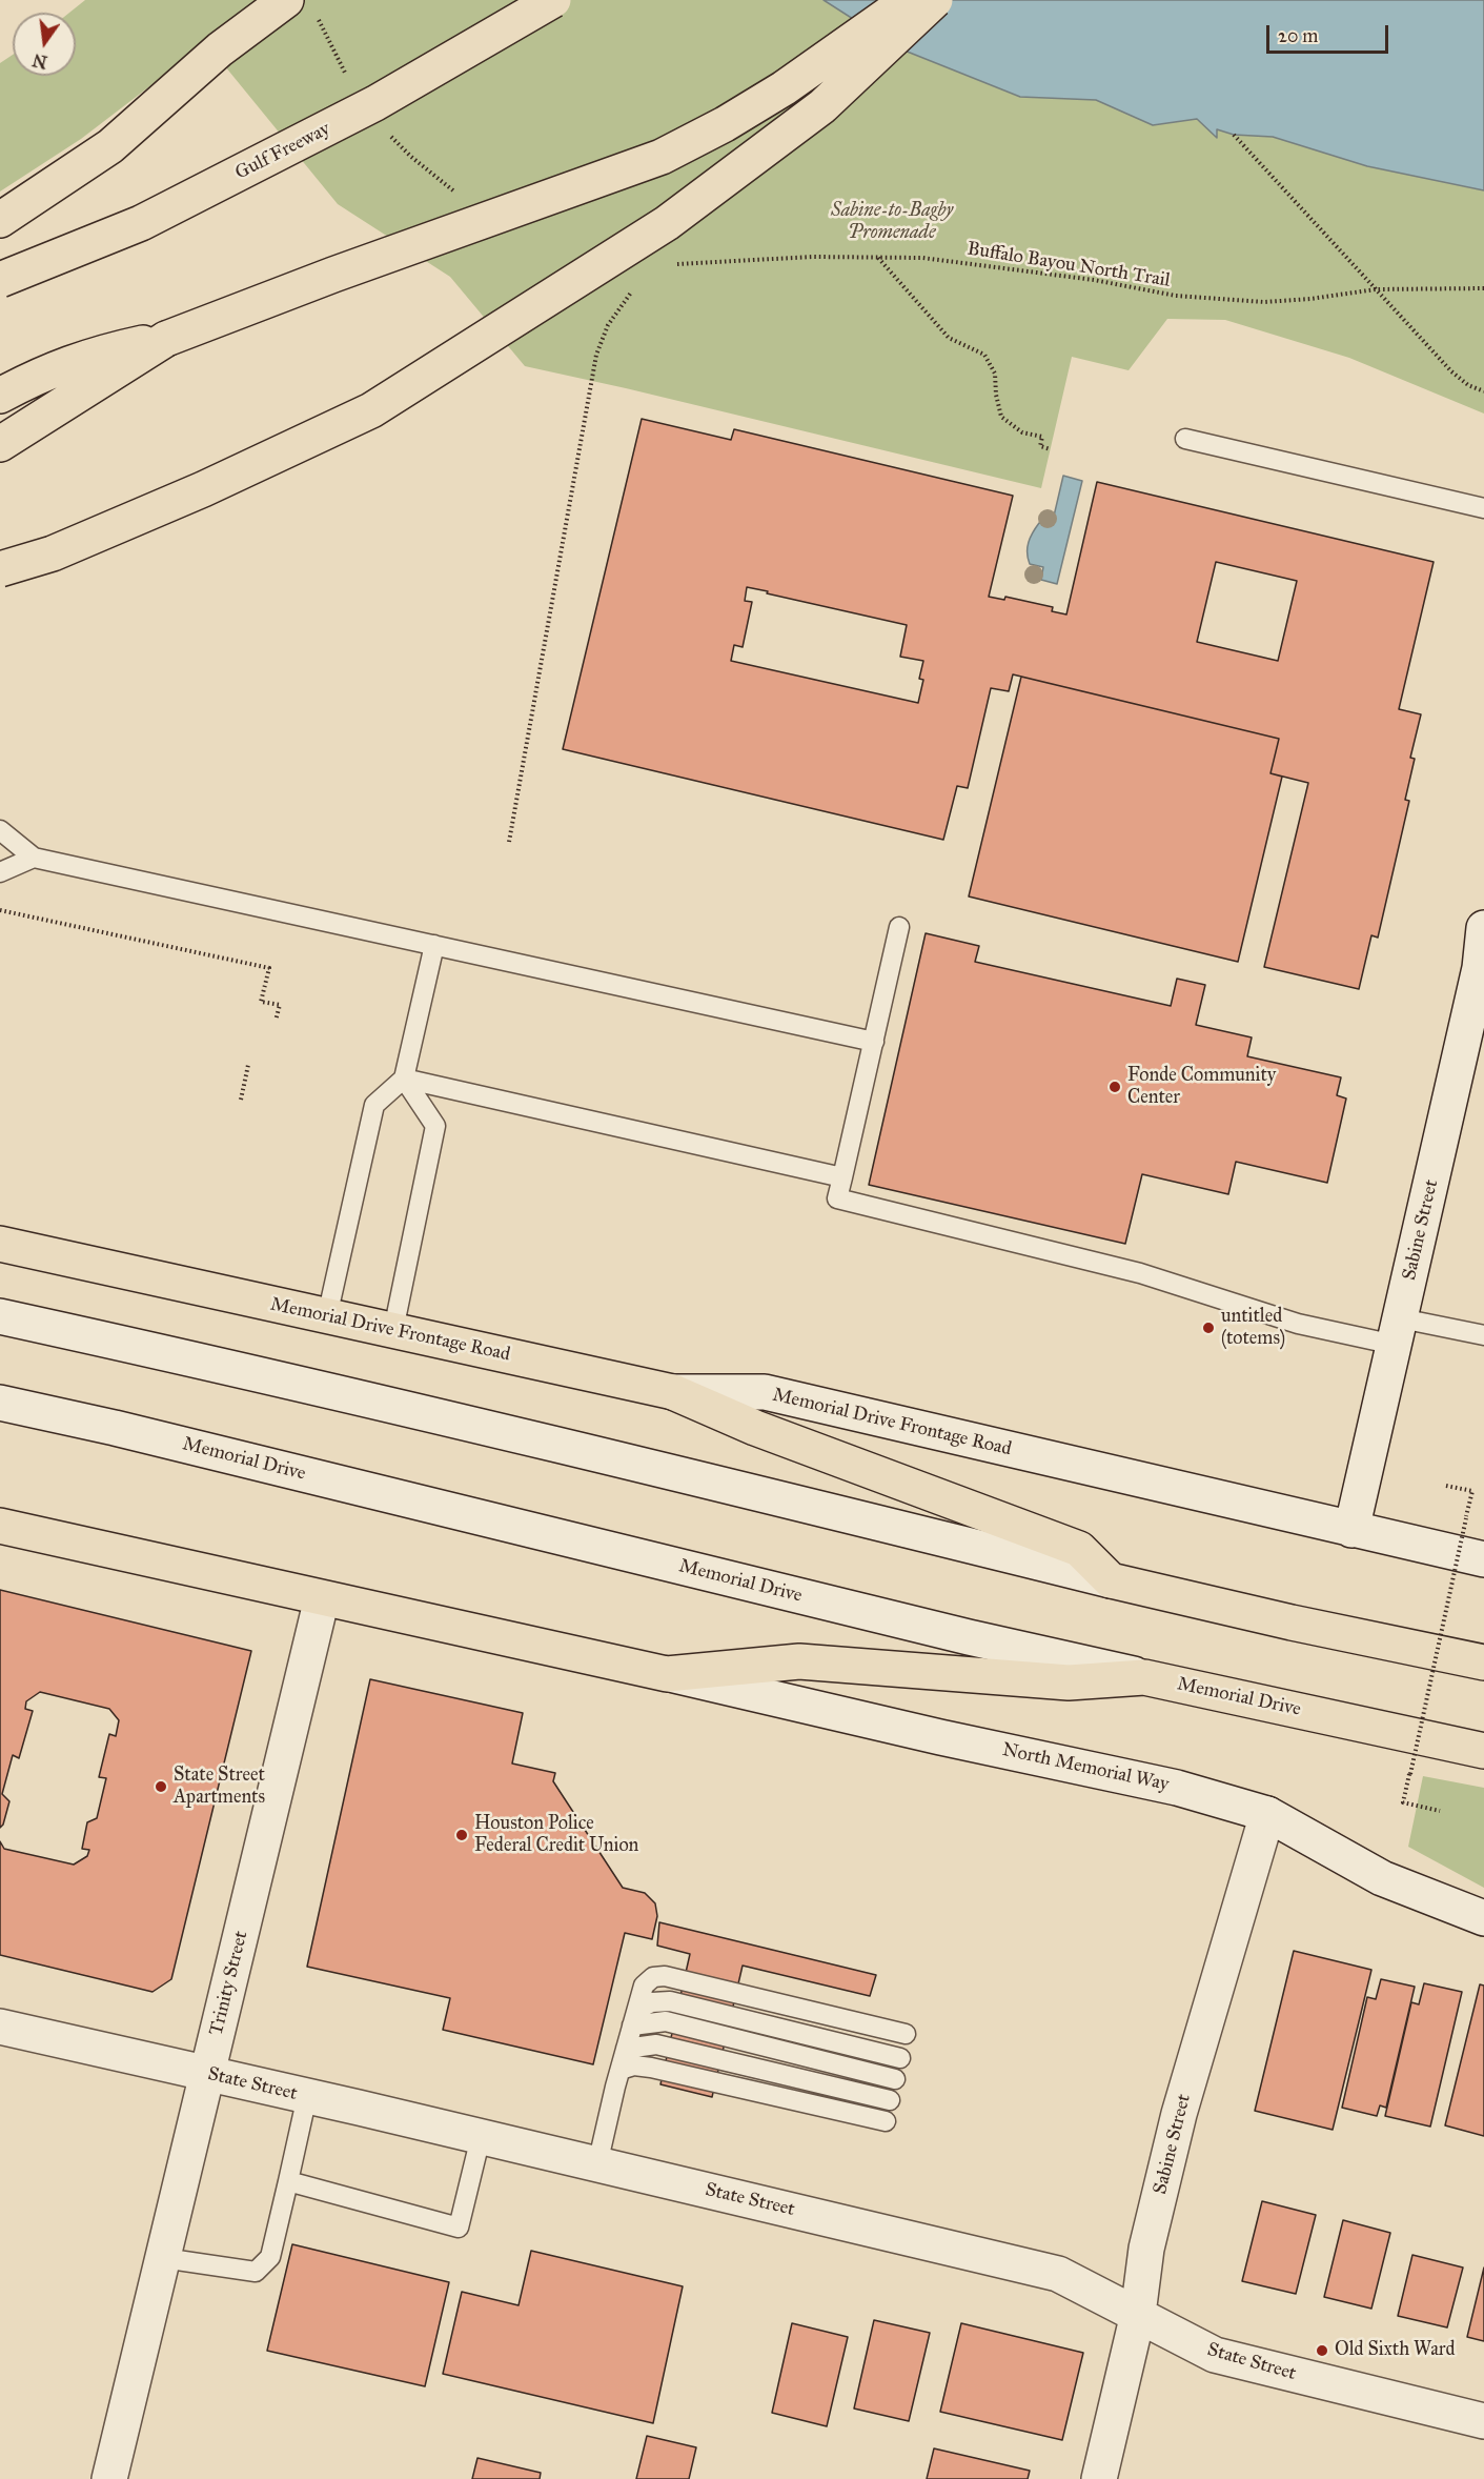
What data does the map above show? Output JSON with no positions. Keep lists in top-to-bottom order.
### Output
{
  "streets": {
    "main road": ["Gulf Freeway", "Memorial Drive Frontage Road", "Memorial Drive"],
    "street": [
      "Sabine Street",
      "North Memorial Way",
      "Trinity Street",
      "State Street"
    ],
    "path": ["Buffalo Bayou North Trail"]
  },
  "crossings": [
    ["Sabine Street", "Memorial Drive Frontage Road"],
    ["Sabine Street", "North Memorial Way"],
    ["Sabine Street", "State Street"],
    ["Trinity Street", "State Street"]
  ],
  "parks": ["Sabine-to-Bagby Promenade"],
  "places": [
    "Fonde Community Center",
    "untitled (totems)",
    "State Street Apartments",
    "Houston Police Federal Credit Union",
    "Old Sixth Ward"
  ],
  "scale_bar": "20 m",
  "north": "bottom"
}
